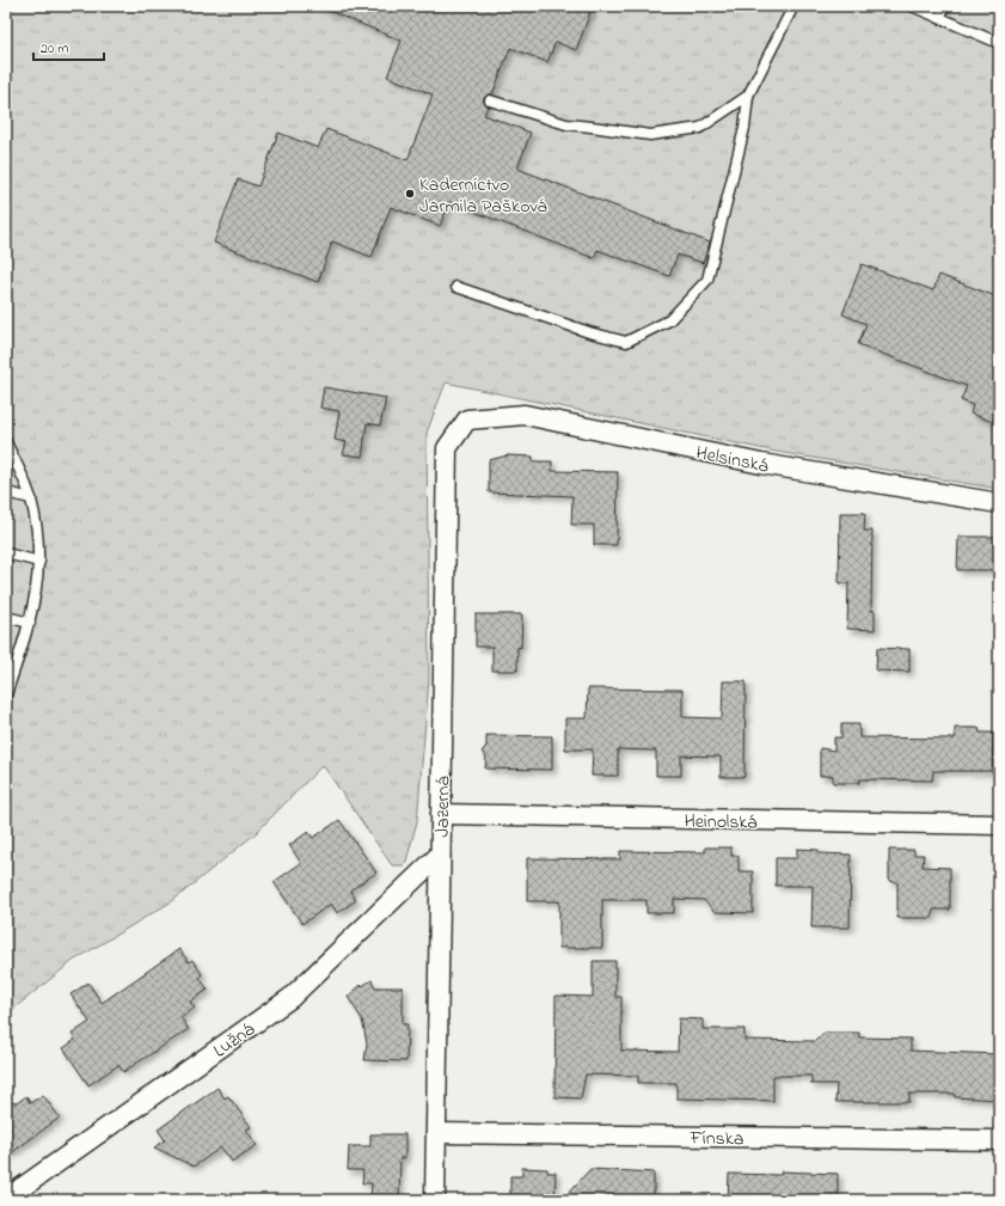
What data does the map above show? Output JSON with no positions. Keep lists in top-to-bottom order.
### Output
{
  "streets": {
    "street": [
      "Helsinská",
      "Jazerná",
      "Heinolská",
      "Lužná",
      "Fínska"
    ]
  },
  "crossings": [
    ["Helsinská", "Jazerná"],
    ["Jazerná", "Heinolská"],
    ["Jazerná", "Lužná"],
    ["Jazerná", "Fínska"]
  ],
  "places": ["Kaderníctvo Jarmila Pašková"],
  "scale_bar": "20 m"
}
